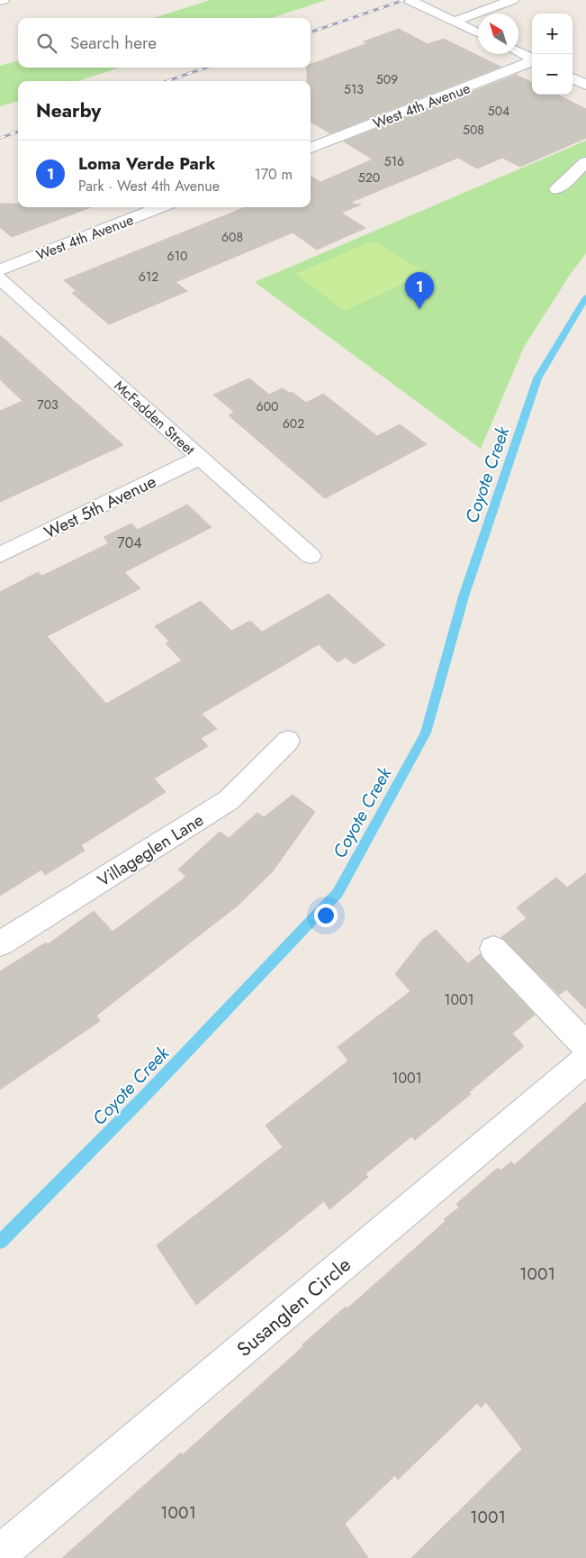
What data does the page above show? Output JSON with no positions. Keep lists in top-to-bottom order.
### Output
{
  "streets": {
    "street": [
      "West 4th Avenue",
      "McFadden Street",
      "West 5th Avenue",
      "Villageglen Lane",
      "Susanglen Circle"
    ]
  },
  "crossings": [
    ["McFadden Street", "West 5th Avenue"]
  ],
  "water": ["Coyote Creek"],
  "house_numbers": [
    "509",
    "513",
    "504",
    "508",
    "516",
    "520",
    "608",
    "610",
    "612",
    "703",
    "600",
    "602",
    "704",
    "1001",
    "1001",
    "1001",
    "1001",
    "1001"
  ],
  "north": "top left",
  "page": {
    "map_buttons": ["+", "−"],
    "search": "Search here",
    "heading": "Nearby",
    "list": [
      {
        "mark": "1",
        "name": "Loma Verde Park",
        "note": "Park · West 4th Avenue",
        "value": "170 m"
      }
    ],
    "pins": "1"
  }
}
